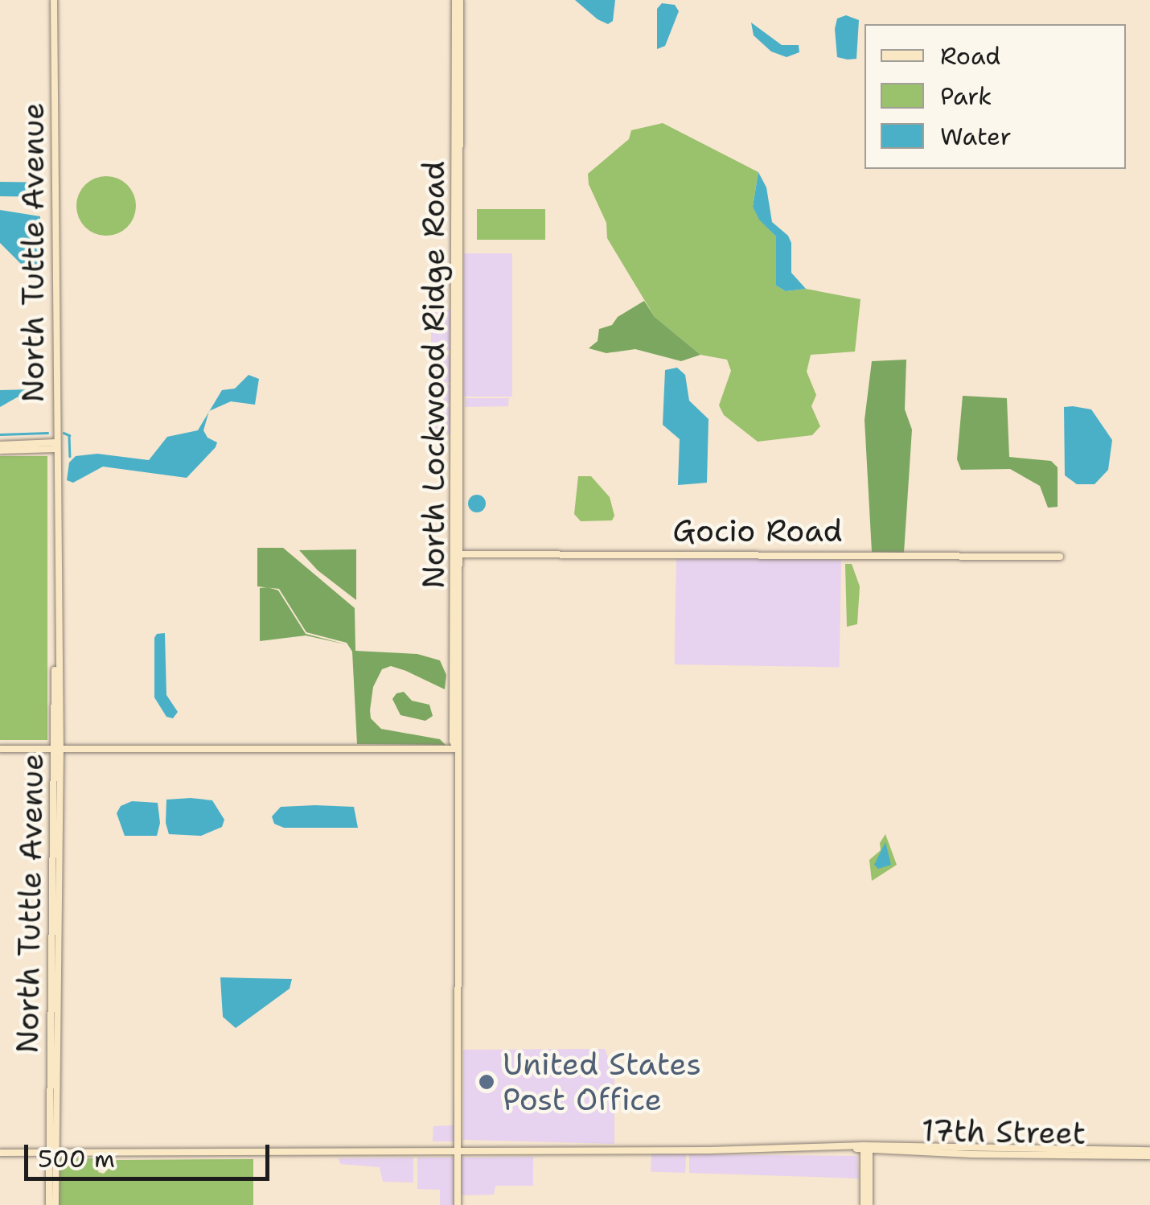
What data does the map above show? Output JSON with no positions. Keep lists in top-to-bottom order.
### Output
{
  "streets": {
    "main road": [
      "North Tuttle Avenue",
      "North Lockwood Ridge Road",
      "Gocio Road",
      "17th Street"
    ]
  },
  "crossings": [
    ["North Tuttle Avenue", "17th Street"],
    ["North Lockwood Ridge Road", "Gocio Road"],
    ["North Lockwood Ridge Road", "17th Street"]
  ],
  "places": ["United States Post Office"],
  "legend": ["Road", "Park", "Water"],
  "scale_bar": "500 m"
}
